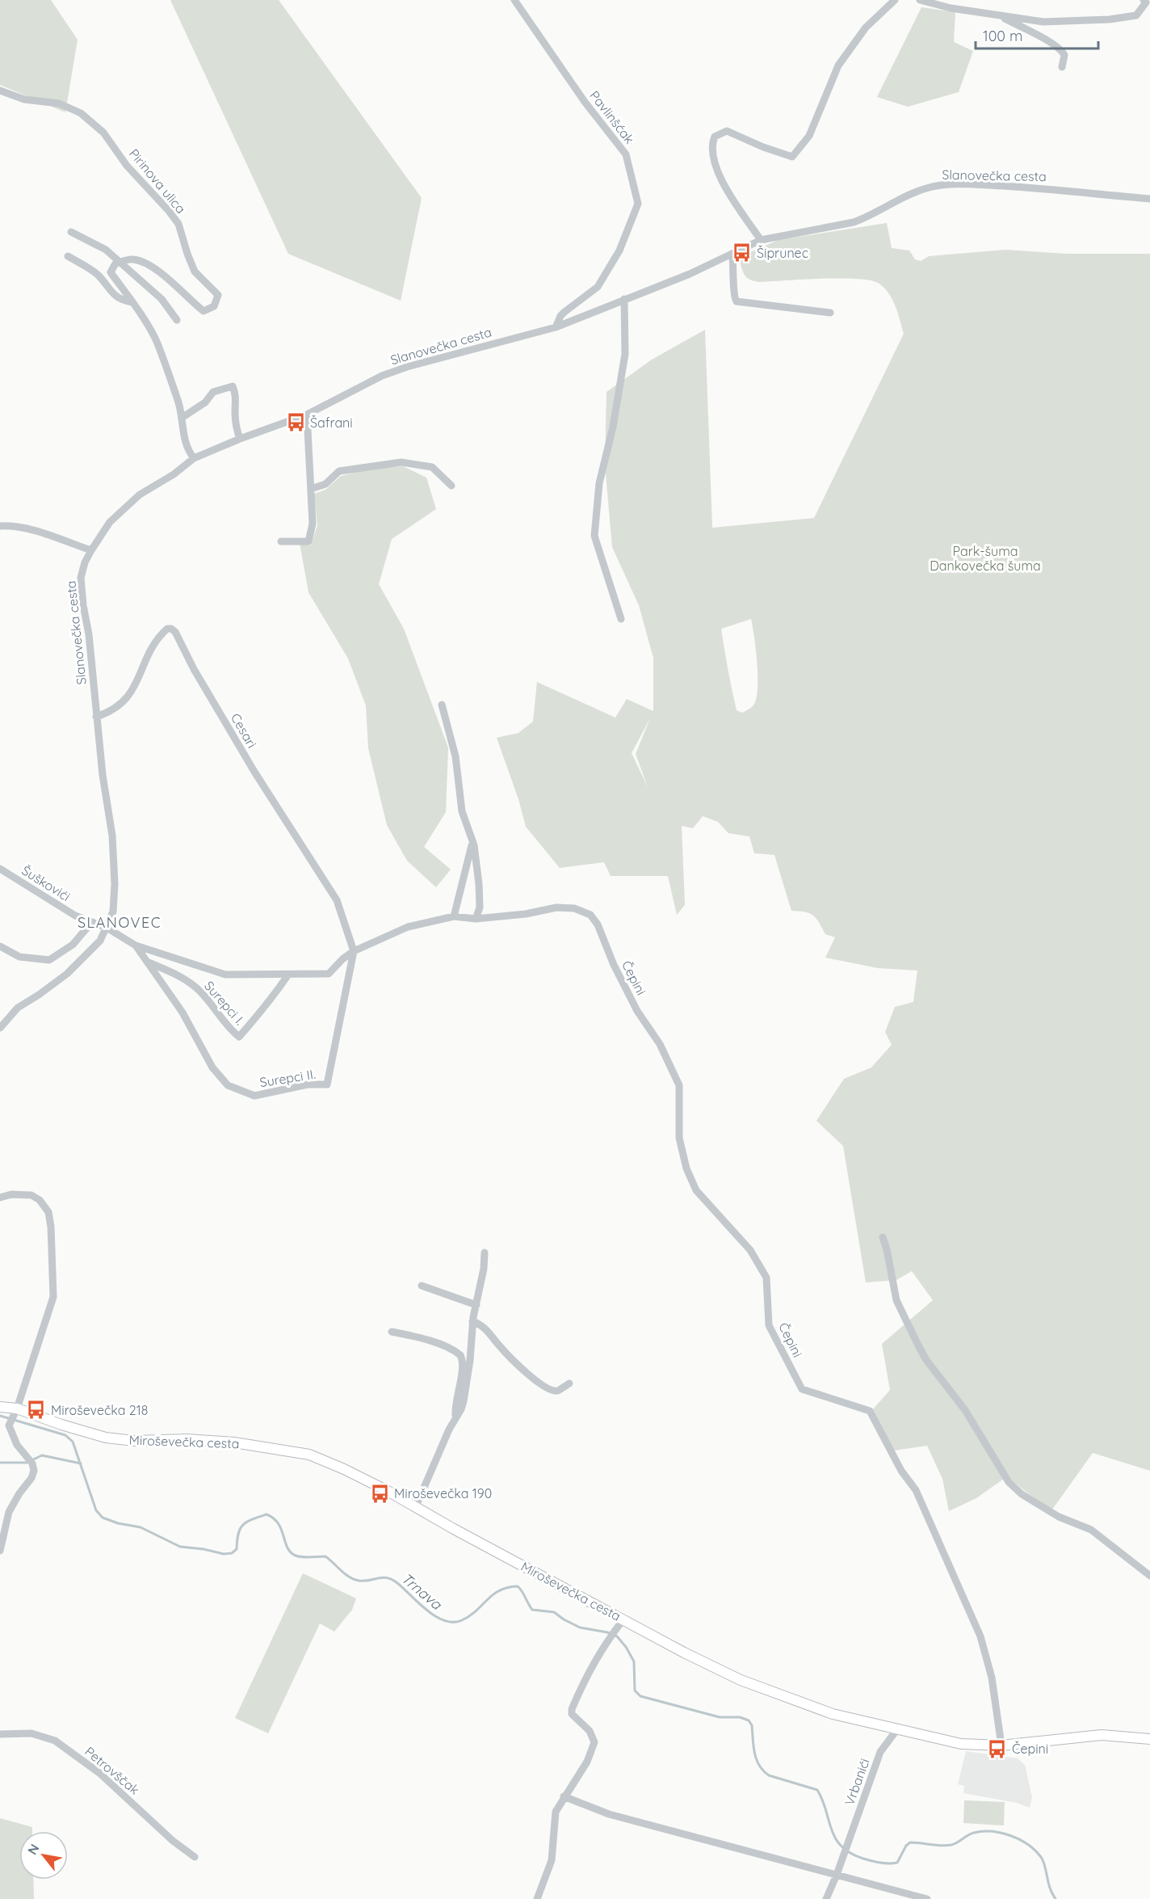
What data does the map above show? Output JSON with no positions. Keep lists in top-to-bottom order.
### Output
{
  "streets": {
    "main road": ["Miroševečka cesta"],
    "street": [
      "Pavlinšćak",
      "Slanovečka cesta",
      "Pirinova ulica",
      "Cesari",
      "Šuškovići",
      "Čepini",
      "Surepci I.",
      "Surepci II.",
      "Petrovščak",
      "Vrbanići"
    ]
  },
  "crossings": [
    ["Pavlinšćak", "Slanovečka cesta"],
    ["Slanovečka cesta", "Cesari"],
    ["Slanovečka cesta", "Šuškovići"],
    ["Cesari", "Surepci II."],
    ["Čepini", "Miroševečka cesta"],
    ["Surepci I.", "Surepci II."],
    ["Miroševečka cesta", "Vrbanići"]
  ],
  "districts": ["SLANOVEC"],
  "water": ["Trnava"],
  "parks": ["Park-šuma Dankovečka šuma"],
  "places": {
    "bus stop": [
      "Šiprunec",
      "Šafrani",
      "Miroševečka 218",
      "Miroševečka 190",
      "Čepini"
    ]
  },
  "scale_bar": "100 m",
  "north": "top left"
}
